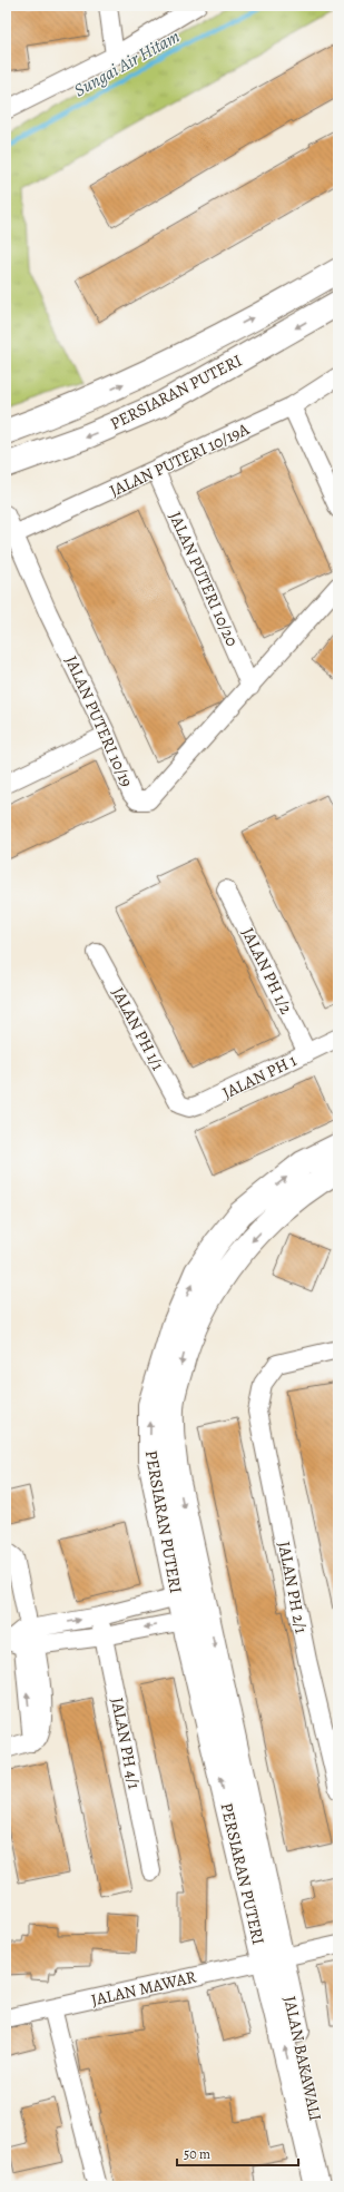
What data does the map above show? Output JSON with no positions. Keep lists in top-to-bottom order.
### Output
{
  "streets": {
    "main road": ["PERSIARAN PUTERI", "JALAN BAKAWALI"],
    "street": [
      "JALAN PUTERI 10/19A",
      "JALAN PUTERI 10/20",
      "JALAN PUTERI 10/19",
      "JALAN PH 1/2",
      "JALAN PH 1/1",
      "JALAN PH 1",
      "JALAN PH 2/1",
      "JALAN PH 4/1",
      "JALAN MAWAR"
    ]
  },
  "crossings": [
    ["PERSIARAN PUTERI", "JALAN MAWAR"],
    ["PERSIARAN PUTERI", "JALAN BAKAWALI"],
    ["JALAN PUTERI 10/19A", "JALAN PUTERI 10/20"],
    ["JALAN PUTERI 10/19A", "JALAN PUTERI 10/19"],
    ["JALAN PUTERI 10/20", "JALAN PUTERI 10/19"],
    ["JALAN PH 1/2", "JALAN PH 1"],
    ["JALAN PH 1/1", "JALAN PH 1"],
    ["JALAN MAWAR", "JALAN BAKAWALI"]
  ],
  "water": ["Sungai Air Hitam"],
  "scale_bar": "50 m"
}
